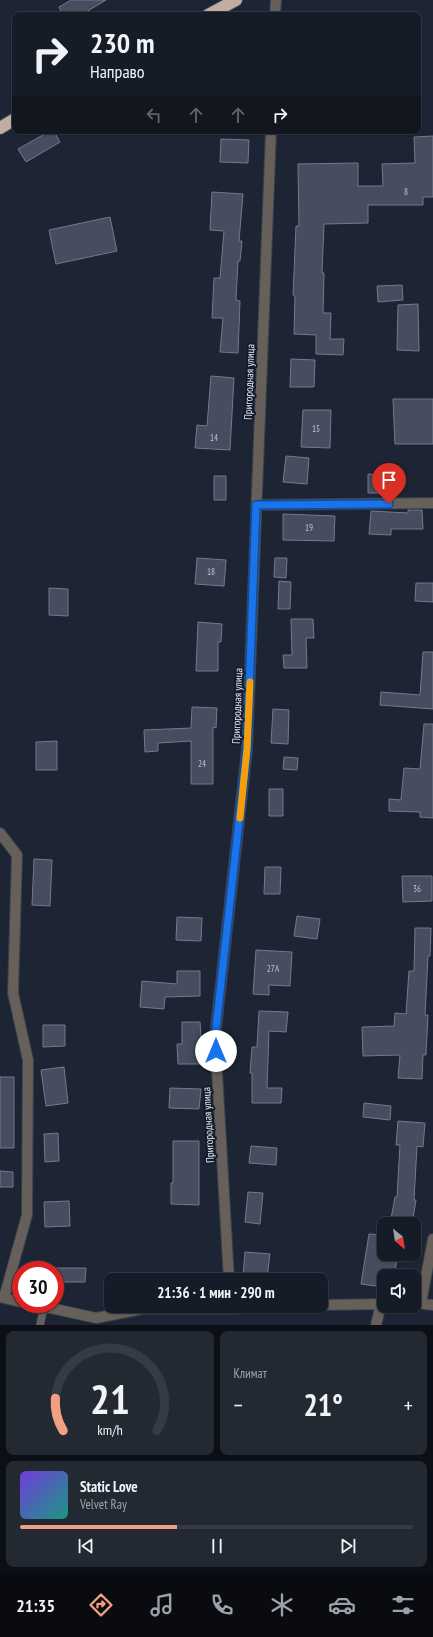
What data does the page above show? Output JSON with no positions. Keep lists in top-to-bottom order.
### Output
{
  "streets": {
    "street": ["Пригородная улица"]
  },
  "house_numbers": [
    "8",
    "15",
    "14",
    "19",
    "18",
    "24",
    "36",
    "27А"
  ],
  "north": "bottom right",
  "page": {
    "turn": ["230 m", "Направо"],
    "limit": "30",
    "trip": "21:36 · 1 мин · 290 m",
    "tile": "Климат",
    "heat": ["−", "21°", "+"],
    "song": ["Static Love", "Velvet Ray"],
    "tabs": "21:35",
    "gauge": ["21", "km/h"]
  }
}
